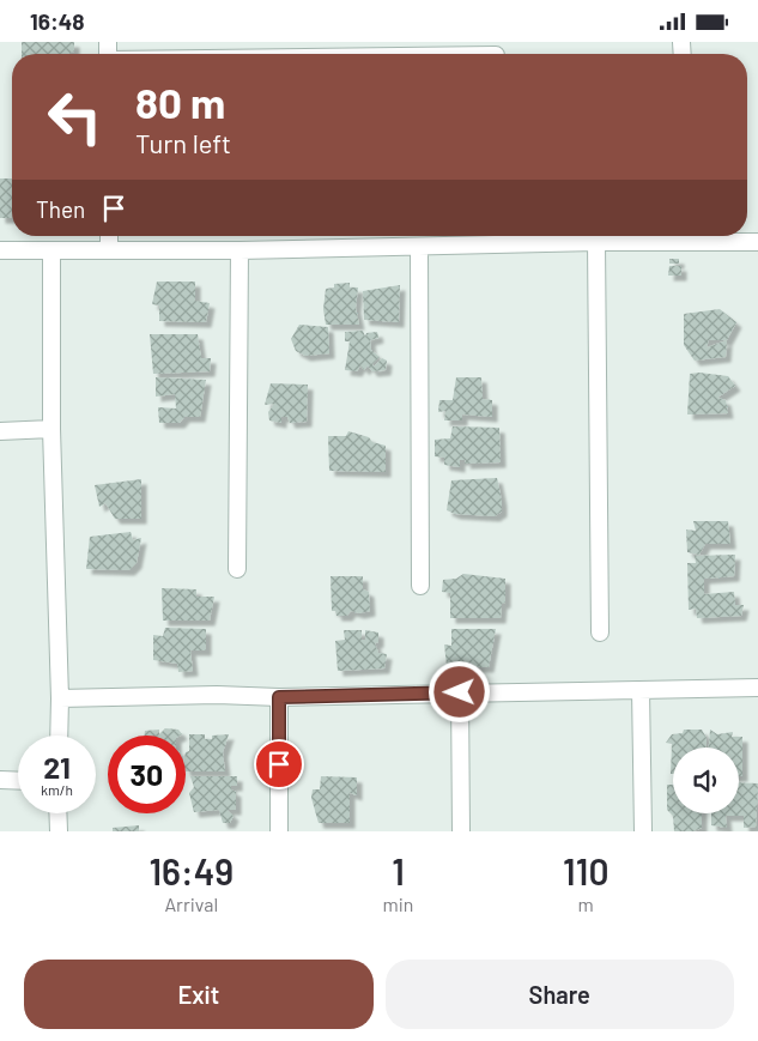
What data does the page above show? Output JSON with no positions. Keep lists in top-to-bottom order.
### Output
{
  "page": {
    "status": "16:48",
    "turn": ["80 m", "Turn left"],
    "then": "Then",
    "speed": "21 km/h",
    "limit": "30",
    "eta": [
      "16:49",
      "Arrival",
      "1",
      "min",
      "110",
      "m"
    ],
    "buttons": ["Exit", "Share"]
  }
}
